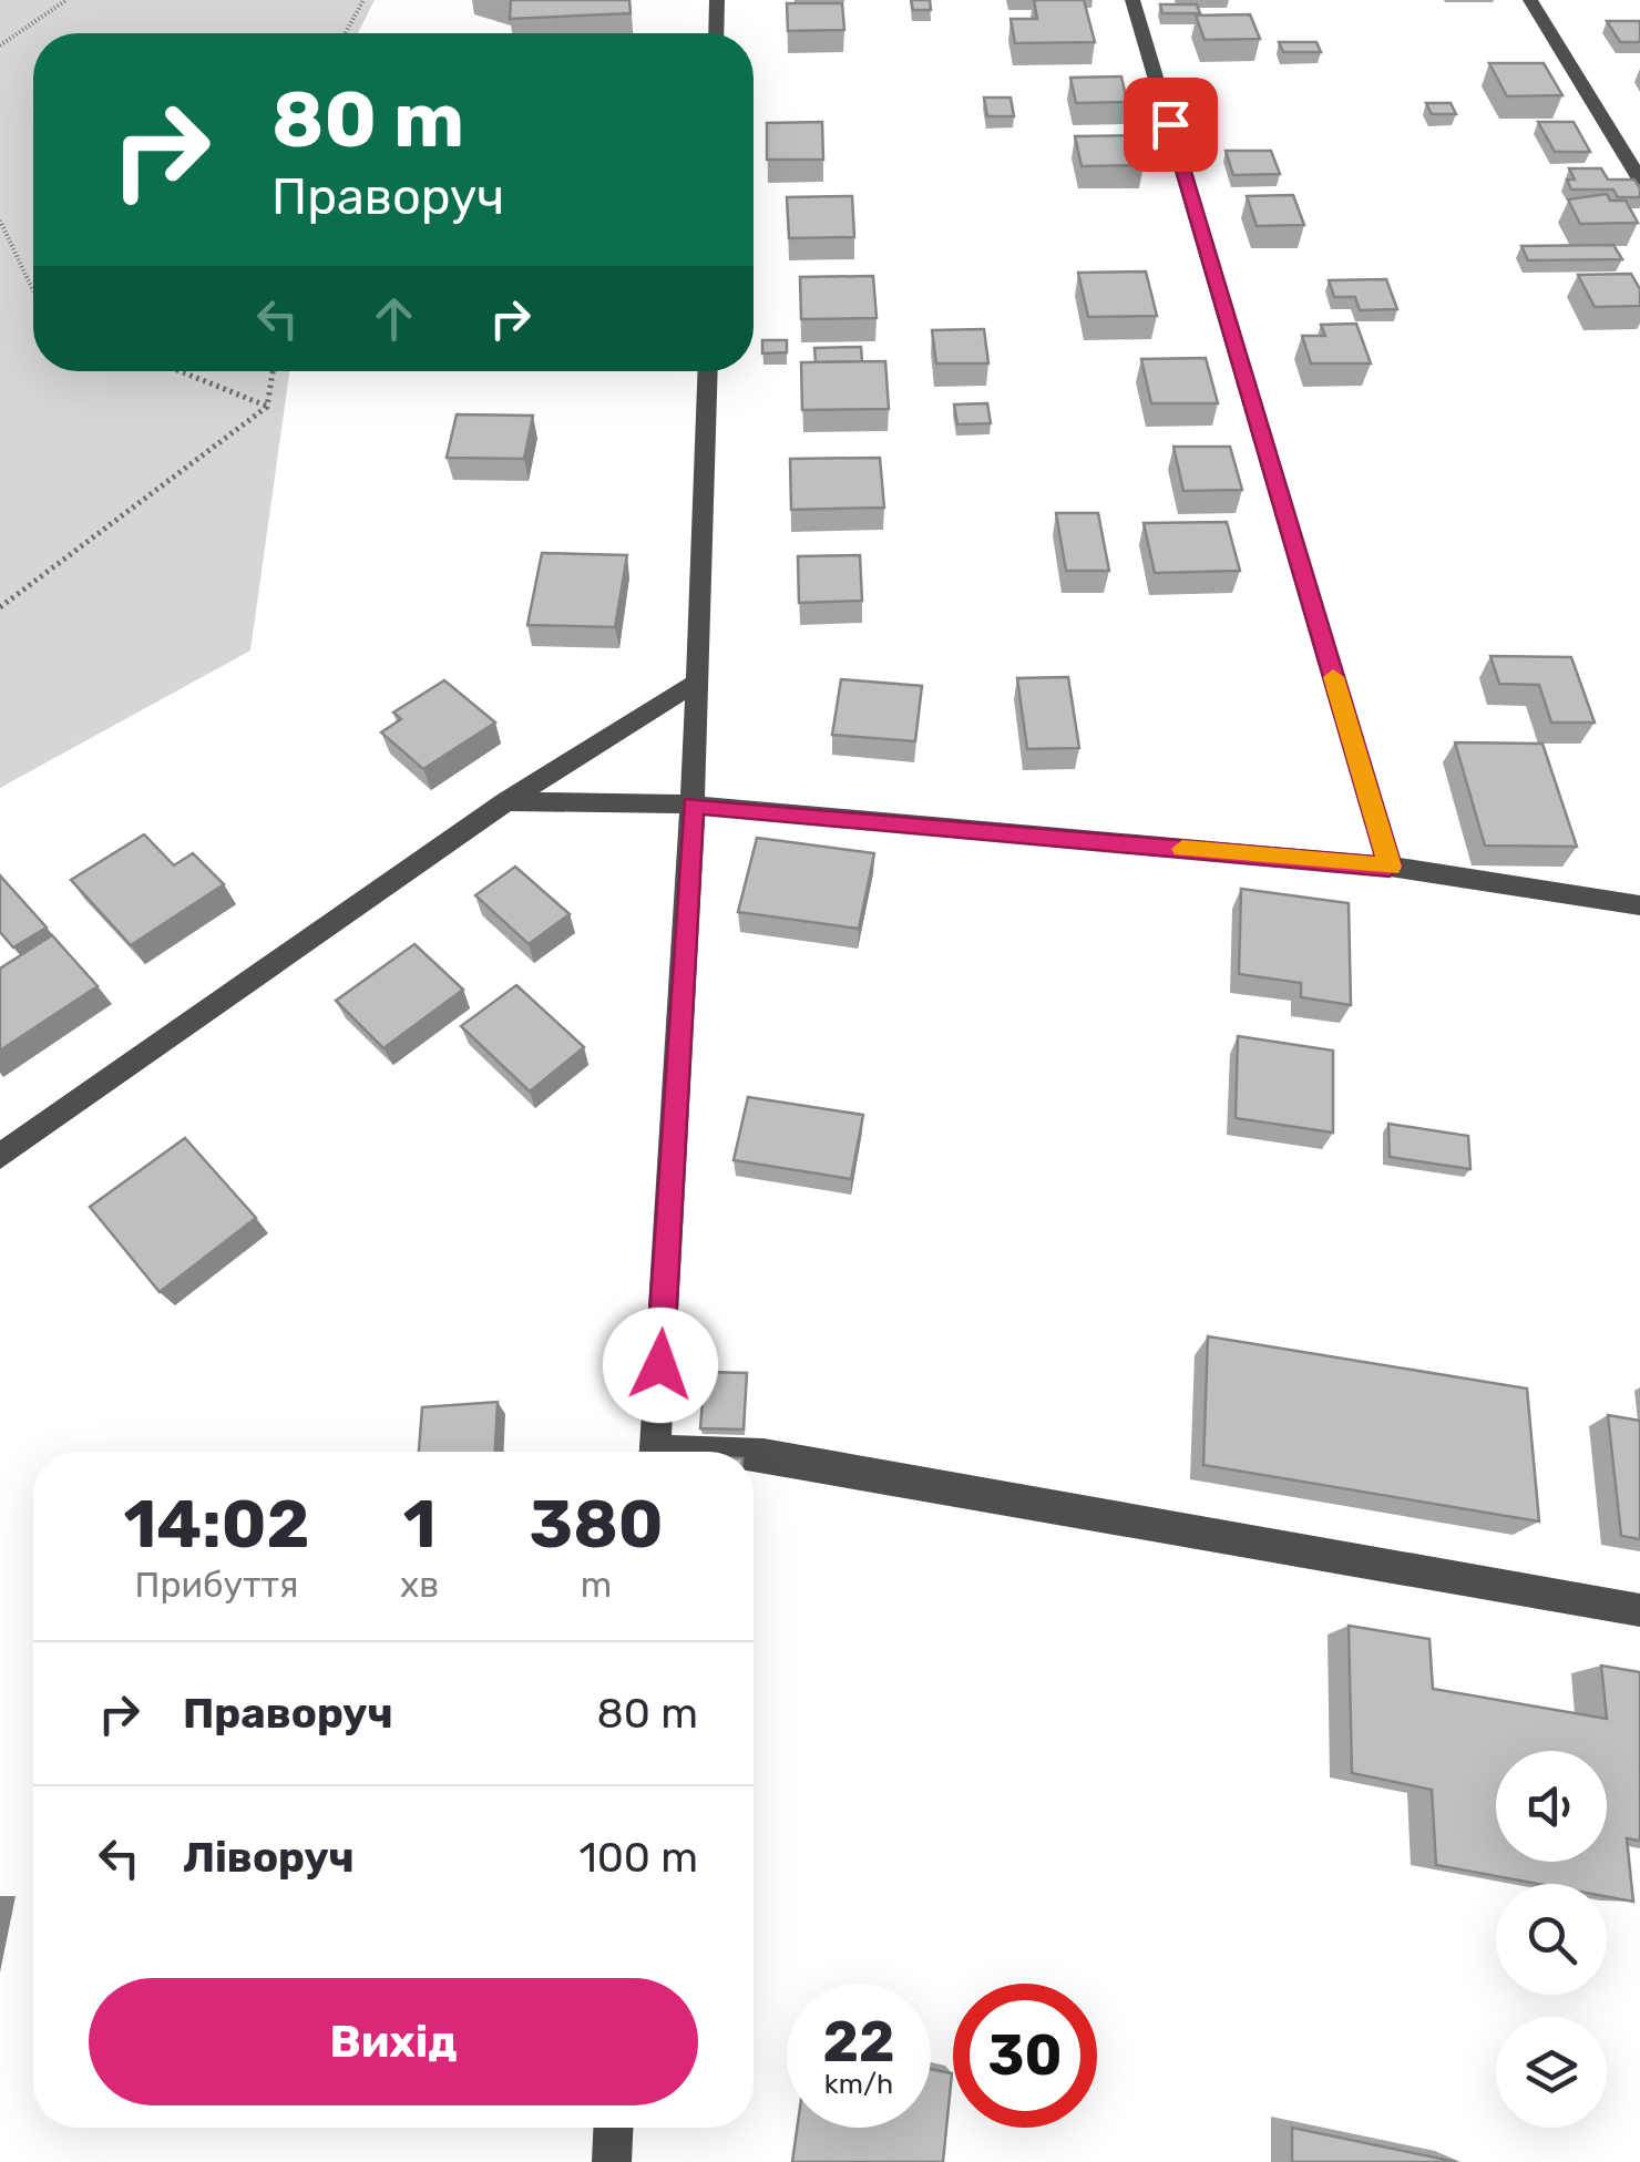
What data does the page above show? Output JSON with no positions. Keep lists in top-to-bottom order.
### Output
{
  "page": {
    "turn": ["80 m", "Праворуч"],
    "eta": [
      "14:02",
      "Прибуття",
      "1",
      "хв",
      "380",
      "m"
    ],
    "list": [
      {
        "name": "Праворуч",
        "value": "80 m"
      },
      {
        "name": "Ліворуч",
        "value": "100 m"
      }
    ],
    "buttons": "Вихід",
    "speed": "22 km/h",
    "limit": "30"
  }
}
